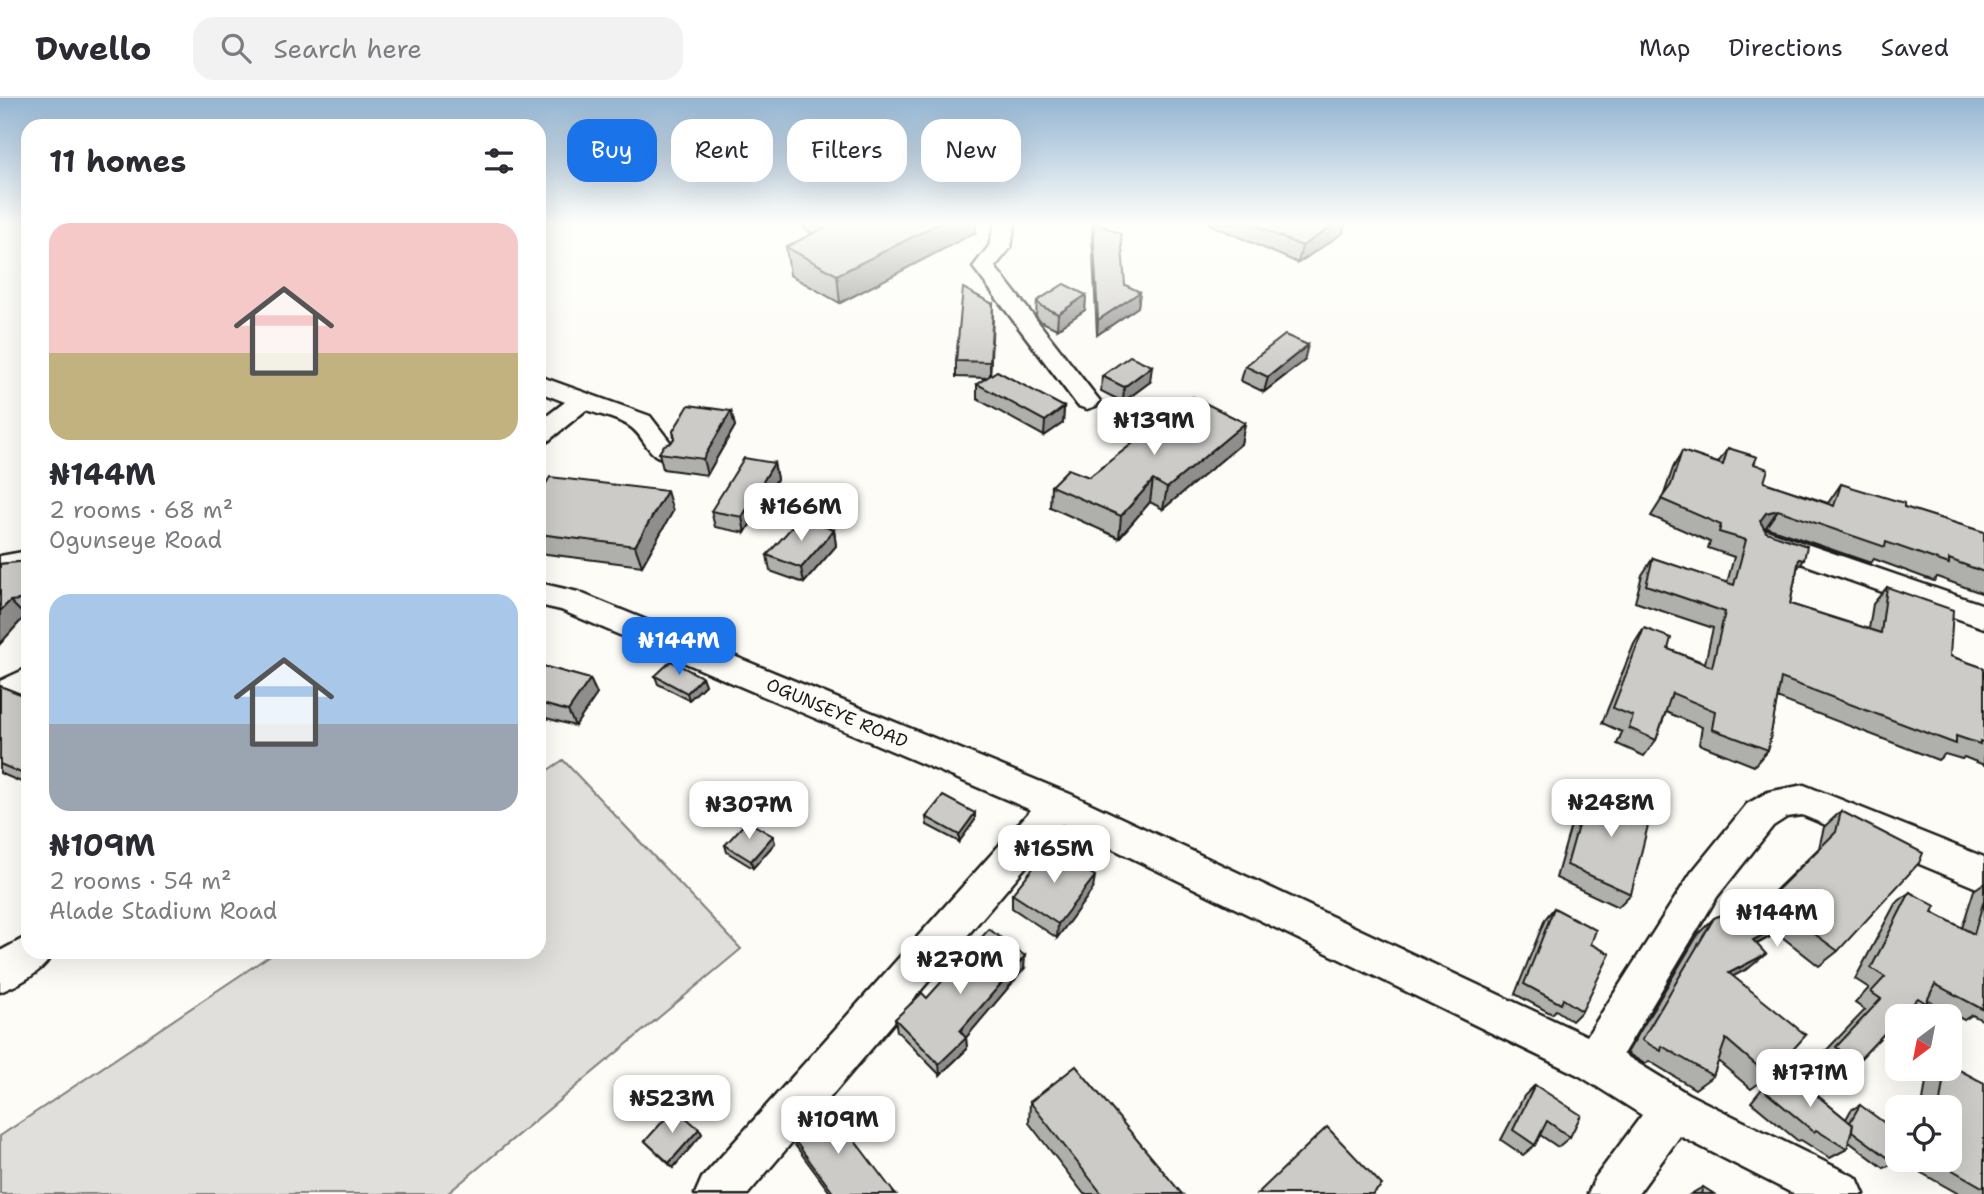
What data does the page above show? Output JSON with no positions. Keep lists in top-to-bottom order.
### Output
{
  "streets": {
    "street": ["OGUNSEYE ROAD"]
  },
  "north": "bottom left",
  "page": {
    "header": "Dwello",
    "search": "Search here",
    "nav": ["Map", "Directions", "Saved"],
    "chip": [
      "Buy",
      "Rent",
      "Filters",
      "New"
    ],
    "heading": "11 homes",
    "list": [
      {
        "name": "₦144M",
        "note": "2 rooms · 68 m² · Ogunseye Road"
      },
      {
        "name": "₦109M",
        "note": "2 rooms · 54 m² · Alade Stadium Road"
      }
    ],
    "price": [
      "₦139M",
      "₦166M",
      "₦144M",
      "₦248M",
      "₦307M",
      "₦165M",
      "₦144M",
      "₦270M",
      "₦171M",
      "₦523M",
      "₦109M"
    ]
  }
}
